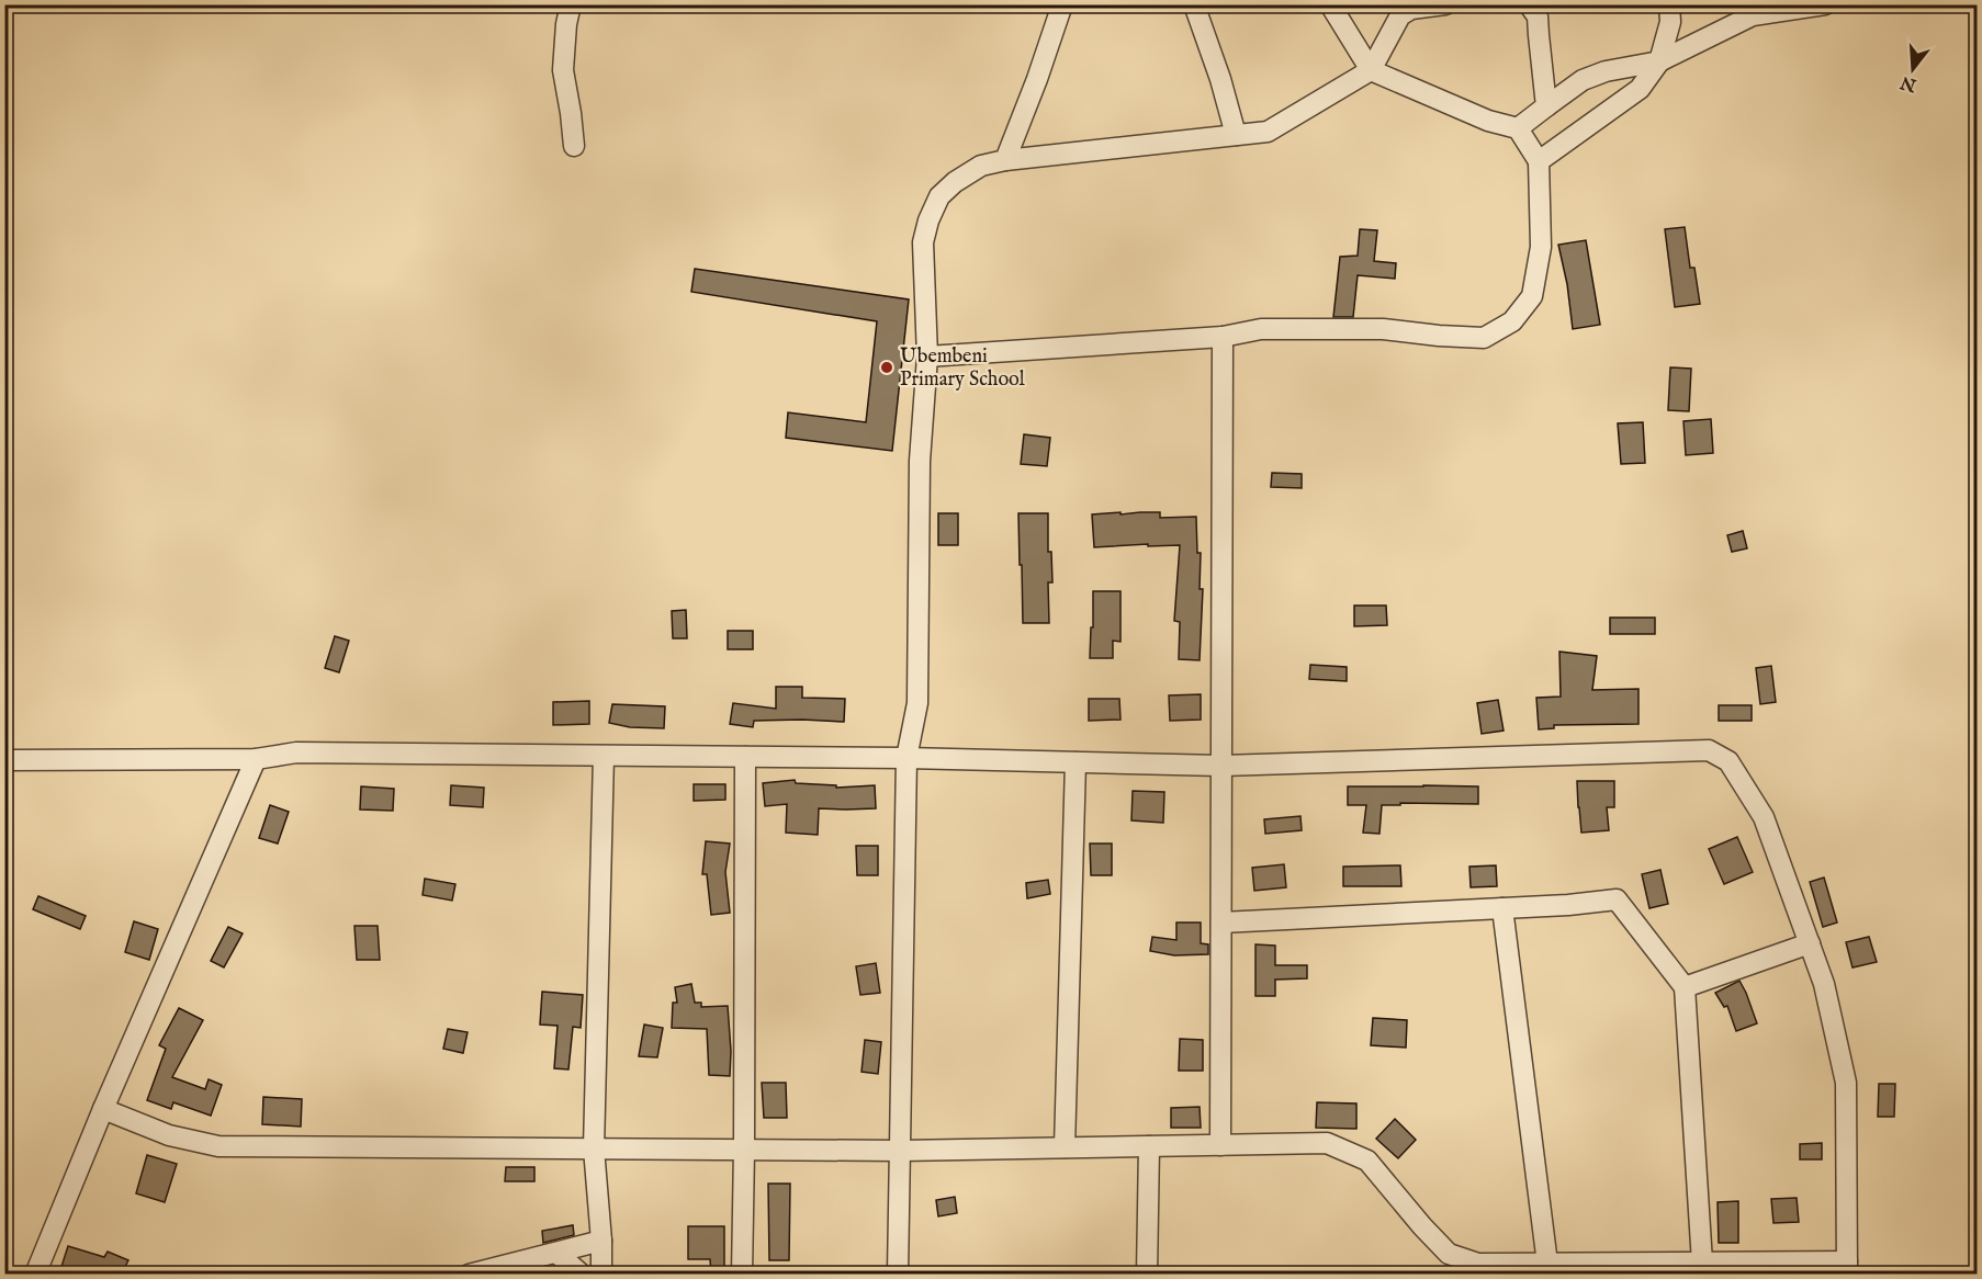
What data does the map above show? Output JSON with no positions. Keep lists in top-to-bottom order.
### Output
{
  "places": ["Ubembeni Primary School"],
  "north": "bottom"
}
